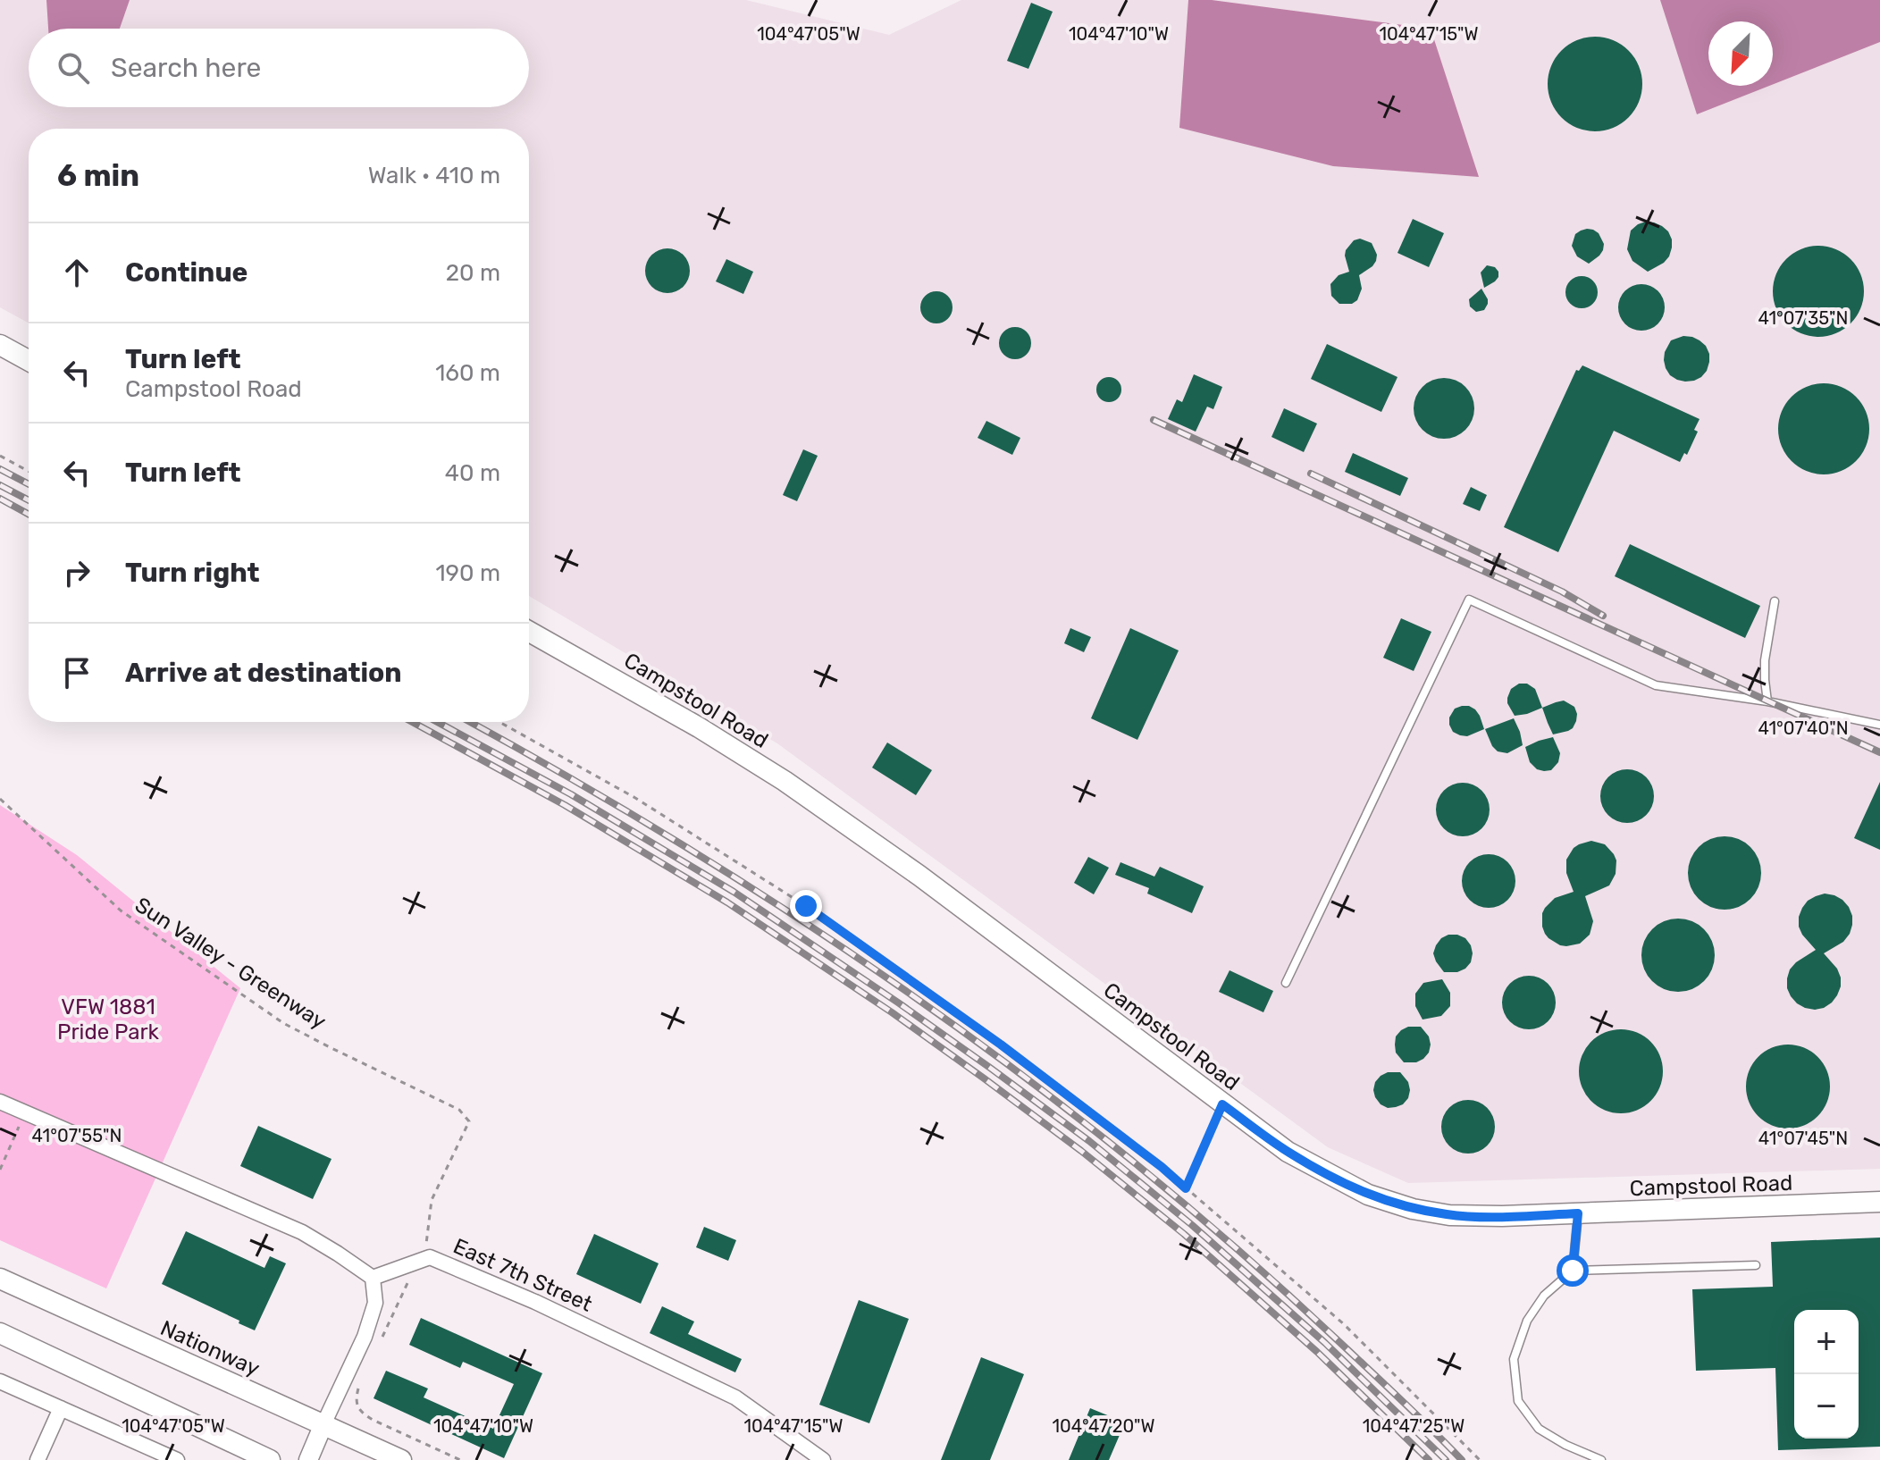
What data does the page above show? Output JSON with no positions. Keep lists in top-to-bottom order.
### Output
{
  "streets": {
    "main road": ["Campstool Road", "Nationway"],
    "street": ["East 7th Street"],
    "path": ["Sun Valley - Greenway"]
  },
  "crossings": [
    ["Sun Valley - Greenway", "East 7th Street"]
  ],
  "parks": ["VFW 1881 Pride Park"],
  "north": "bottom left",
  "page": {
    "search": "Search here",
    "heading": ["6 min", "Walk · 410 m"],
    "list": [
      ["Continue", "20 m"],
      ["Turn left", "Campstool Road", "160 m"],
      ["Turn left", "40 m"],
      ["Turn right", "190 m"],
      "Arrive at destination"
    ],
    "map_buttons": ["+", "−"]
  },
  "coordinates": [
    "104°47'05\"W",
    "104°47'10\"W",
    "104°47'15\"W",
    "41°07'35\"N",
    "41°07'40\"N",
    "41°07'55\"N",
    "41°07'45\"N",
    "104°47'20\"W",
    "104°47'25\"W"
  ]
}
